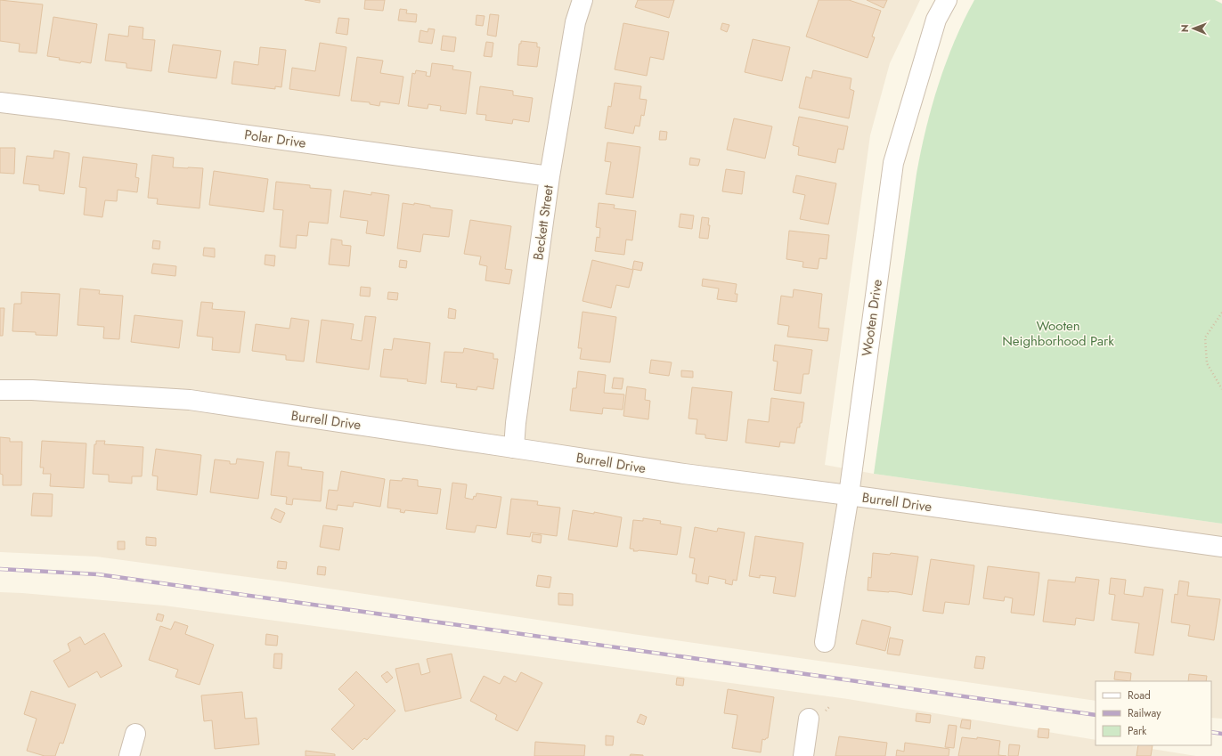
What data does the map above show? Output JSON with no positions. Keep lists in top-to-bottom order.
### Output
{
  "streets": {
    "street": [
      "Polar Drive",
      "Beckett Street",
      "Wooten Drive",
      "Burrell Drive"
    ]
  },
  "crossings": [
    ["Polar Drive", "Beckett Street"],
    ["Beckett Street", "Burrell Drive"],
    ["Wooten Drive", "Burrell Drive"]
  ],
  "parks": ["Wooten Neighborhood Park"],
  "legend": ["Road", "Railway", "Park"],
  "north": "left"
}
